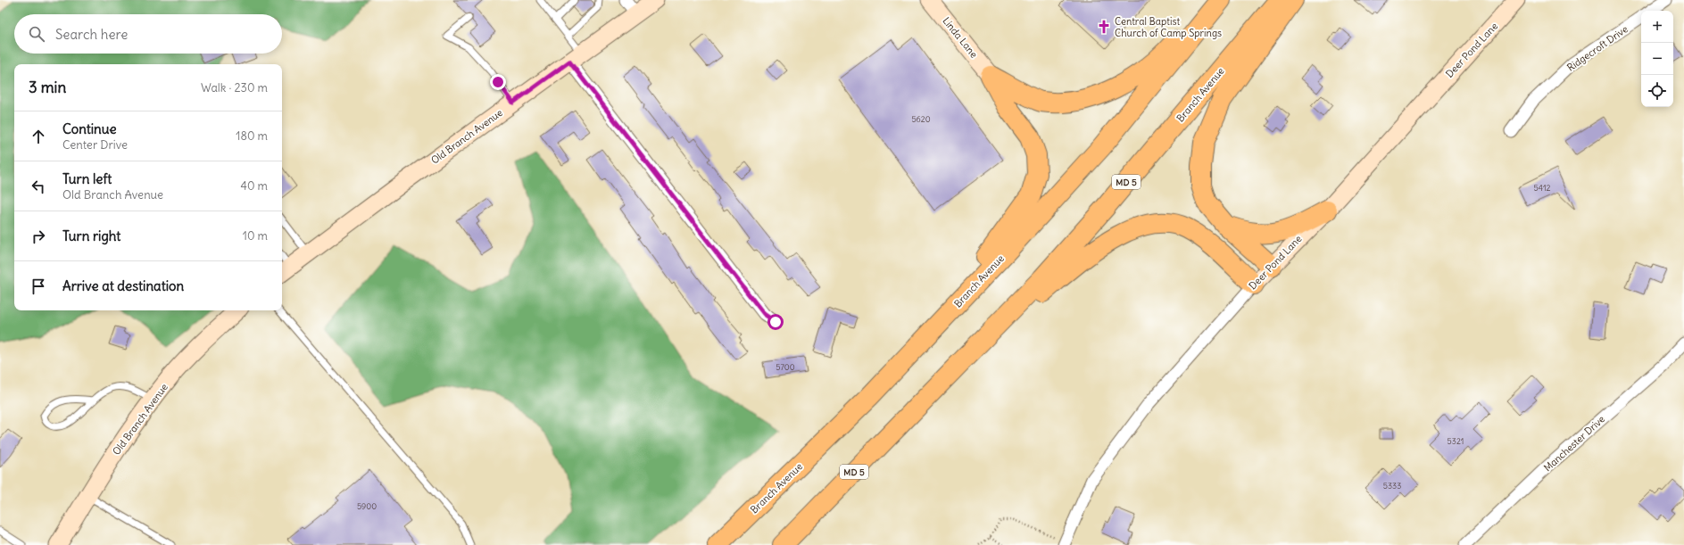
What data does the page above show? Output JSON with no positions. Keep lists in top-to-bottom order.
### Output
{
  "streets": {
    "highway": ["Branch Avenue", "MD 5"],
    "street": [
      "Linda Lane",
      "Ridgecroft Drive",
      "Deer Pond Lane",
      "Old Branch Avenue",
      "Manchester Drive"
    ]
  },
  "places": {
    "church": ["Central Baptist Church of Camp Springs"]
  },
  "house_numbers": [
    "5620",
    "5412",
    "5700",
    "5321",
    "5333",
    "5900"
  ],
  "page": {
    "map_buttons": ["+", "−"],
    "search": "Search here",
    "heading": ["3 min", "Walk · 230 m"],
    "list": [
      ["Continue", "Center Drive", "180 m"],
      ["Turn left", "Old Branch Avenue", "40 m"],
      ["Turn right", "10 m"],
      "Arrive at destination"
    ]
  }
}
